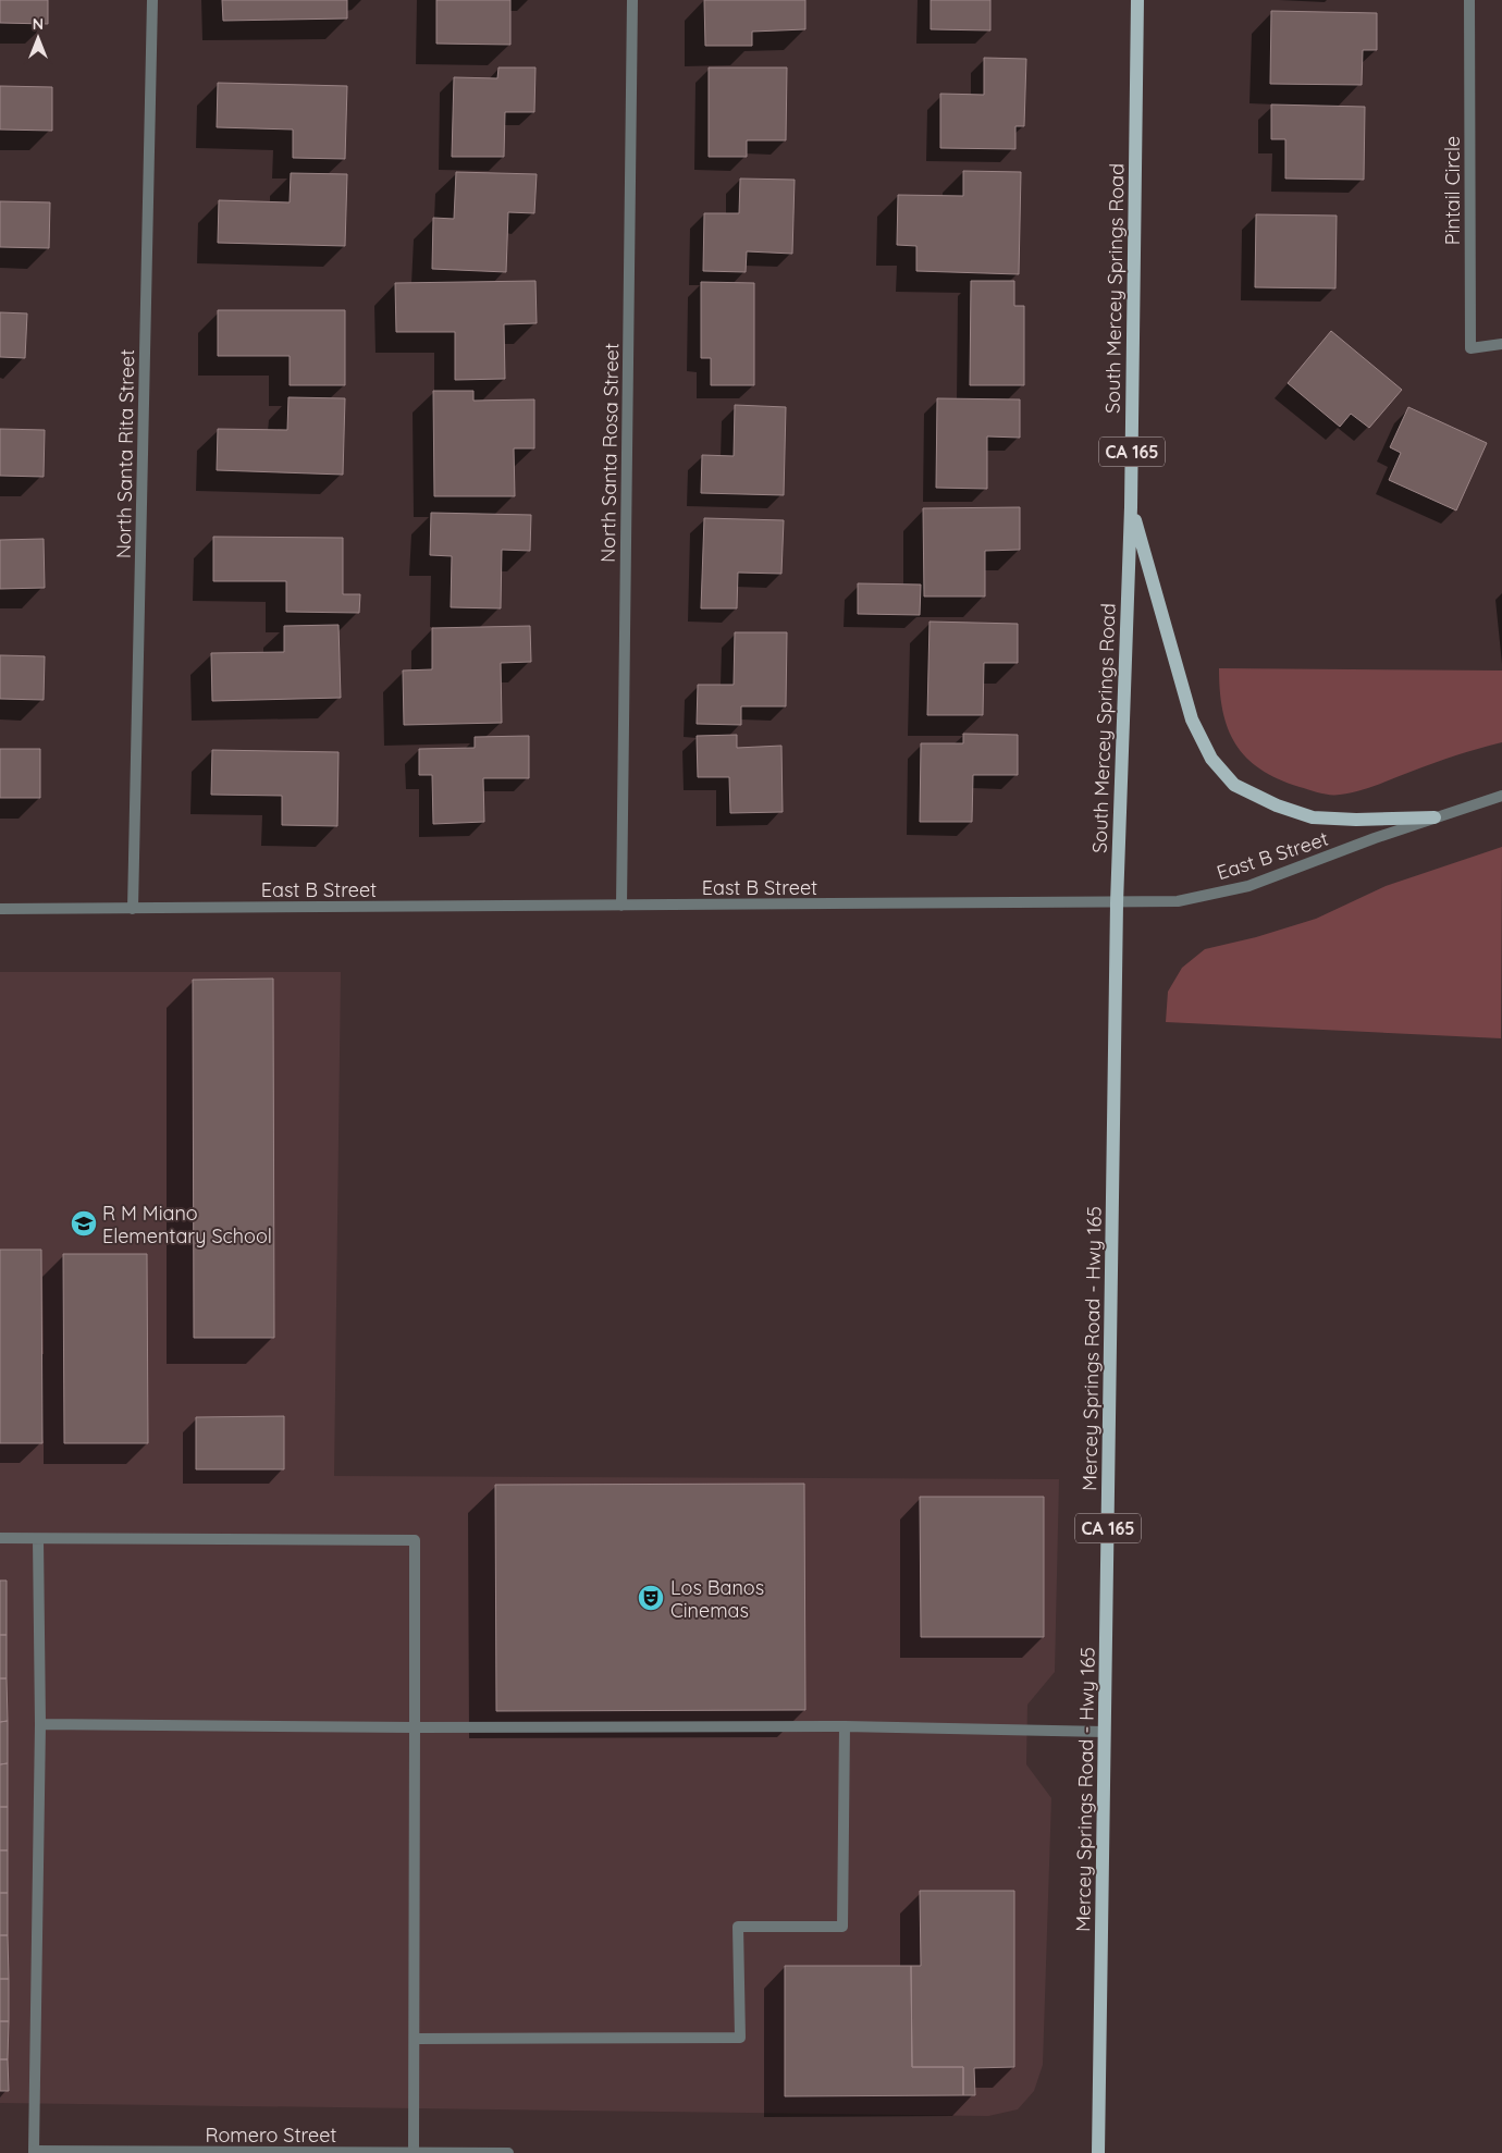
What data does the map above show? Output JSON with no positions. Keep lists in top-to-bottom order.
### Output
{
  "streets": {
    "main road": ["South Mercey Springs Road", "CA 165", "Mercey Springs Road - Hwy 165"],
    "street": [
      "Pintail Circle",
      "North Santa Rosa Street",
      "North Santa Rita Street",
      "East B Street",
      "Romero Street"
    ]
  },
  "crossings": [
    ["South Mercey Springs Road", "East B Street"],
    ["South Mercey Springs Road", "Mercey Springs Road - Hwy 165"],
    ["North Santa Rosa Street", "East B Street"],
    ["North Santa Rita Street", "East B Street"],
    ["East B Street", "Mercey Springs Road - Hwy 165"]
  ],
  "places": {
    "school or university": ["R M Miano Elementary School"],
    "theatre": ["Los Banos Cinemas"]
  },
  "north": "top"
}
